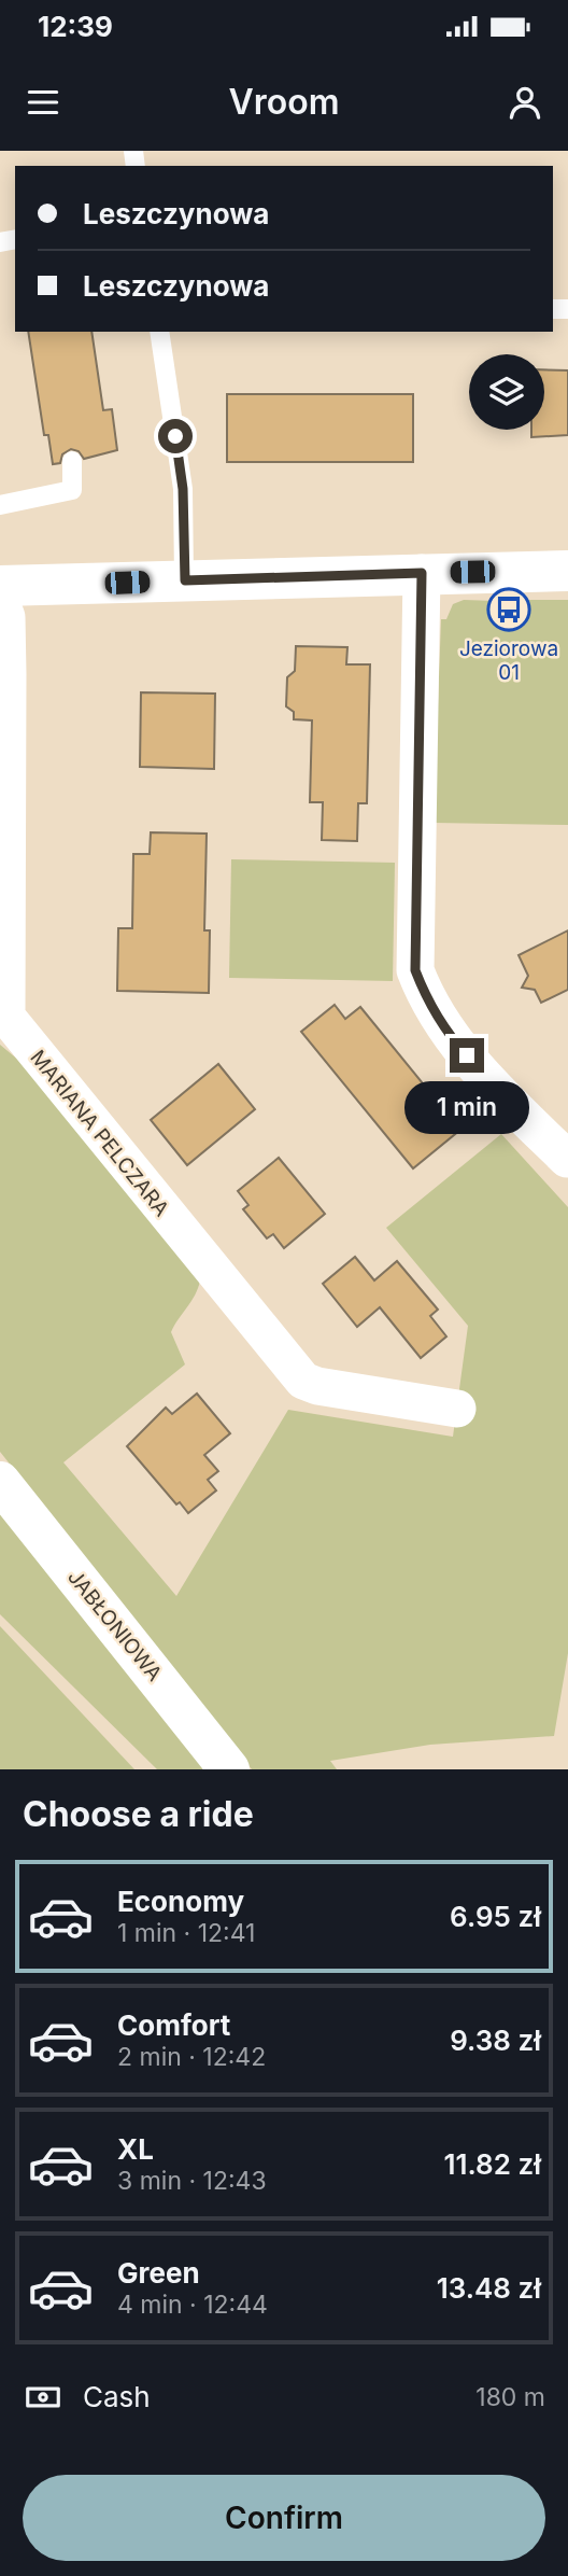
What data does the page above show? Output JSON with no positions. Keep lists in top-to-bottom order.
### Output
{
  "streets": {
    "street": ["MARIANA PELCZARA", "JABŁONIOWA"]
  },
  "places": {
    "bus stop": ["Jeziorowa 01"]
  },
  "page": {
    "status": "12:39",
    "header": "Vroom",
    "banner": ["Leszczynowa", "Leszczynowa"],
    "bubble": "1 min",
    "heading": "Choose a ride",
    "list": [
      {
        "name": "Economy",
        "note": "1 min · 12:41",
        "value": "6.95 zł"
      },
      {
        "name": "Comfort",
        "note": "2 min · 12:42",
        "value": "9.38 zł"
      },
      {
        "name": "XL",
        "note": "3 min · 12:43",
        "value": "11.82 zł"
      },
      {
        "name": "Green",
        "note": "4 min · 12:44",
        "value": "13.48 zł"
      }
    ],
    "pay": ["Cash", "180 m"],
    "buttons": "Confirm"
  }
}
